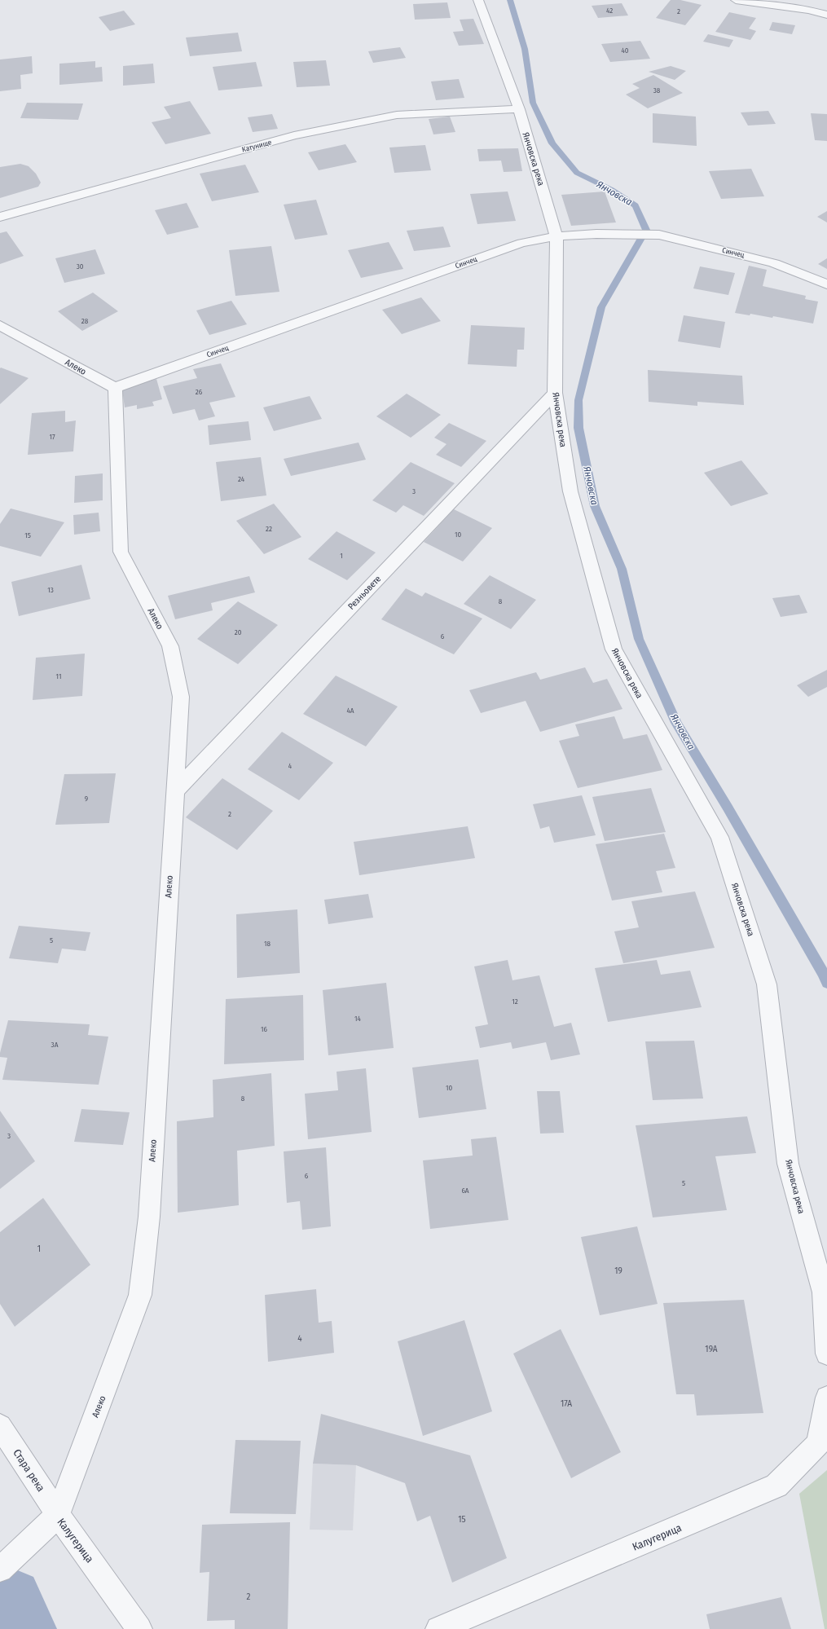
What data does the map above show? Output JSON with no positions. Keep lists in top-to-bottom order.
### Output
{
  "streets": {
    "street": [
      "Катунище",
      "Янчовска река",
      "Синчец",
      "Алеко",
      "Резньовете",
      "Стара река",
      "Калугерица"
    ]
  },
  "crossings": [
    ["Катунище", "Янчовска река"],
    ["Янчовска река", "Синчец"],
    ["Янчовска река", "Резньовете"],
    ["Синчец", "Алеко"],
    ["Алеко", "Резньовете"],
    ["Алеко", "Стара река"],
    ["Алеко", "Калугерица"],
    ["Стара река", "Калугерица"]
  ],
  "water": ["Янчовска"],
  "house_numbers": [
    "42",
    "2",
    "40",
    "38",
    "30",
    "28",
    "26",
    "17",
    "24",
    "3",
    "22",
    "10",
    "15",
    "1",
    "13",
    "8",
    "20",
    "6",
    "11",
    "4А",
    "4",
    "9",
    "2",
    "5",
    "18",
    "12",
    "14",
    "16",
    "3А",
    "10",
    "8",
    "3",
    "6",
    "5",
    "6A",
    "1",
    "19",
    "4",
    "19А",
    "17A",
    "15",
    "2"
  ]
}
